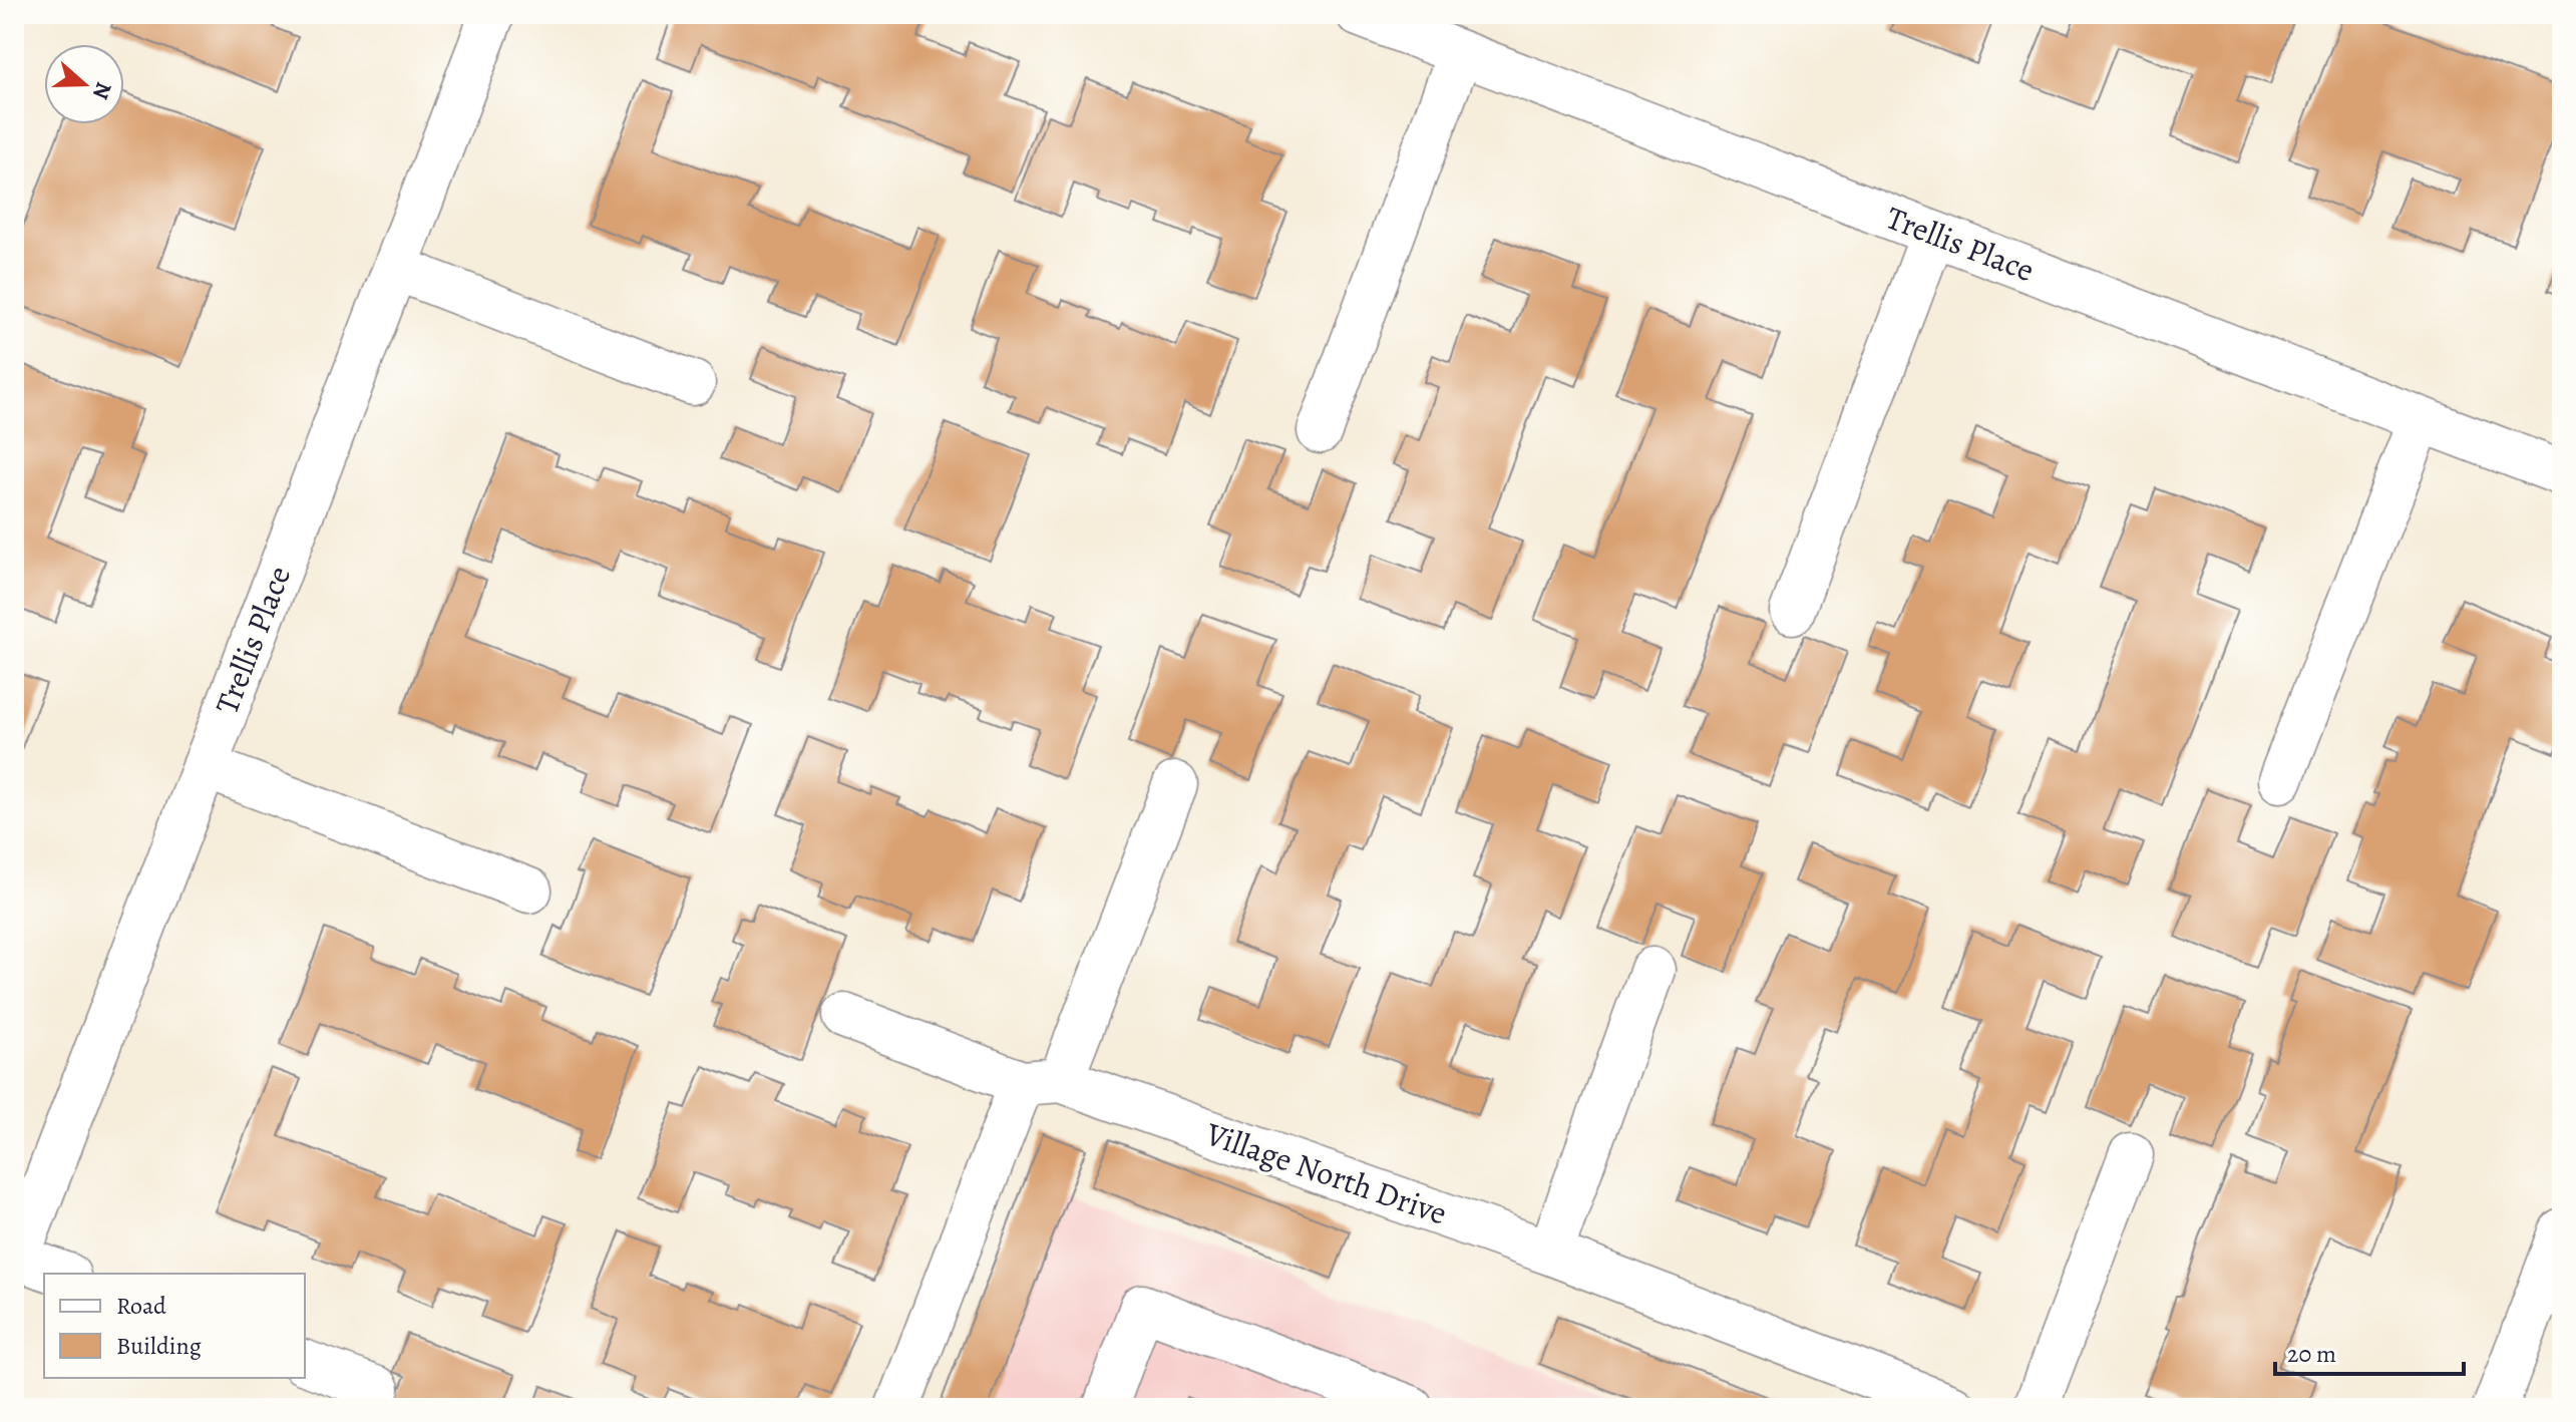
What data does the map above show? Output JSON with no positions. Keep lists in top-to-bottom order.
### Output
{
  "streets": {
    "street": ["Trellis Place", "Village North Drive"]
  },
  "legend": ["Road", "Building"],
  "scale_bar": "20 m",
  "north": "right"
}
